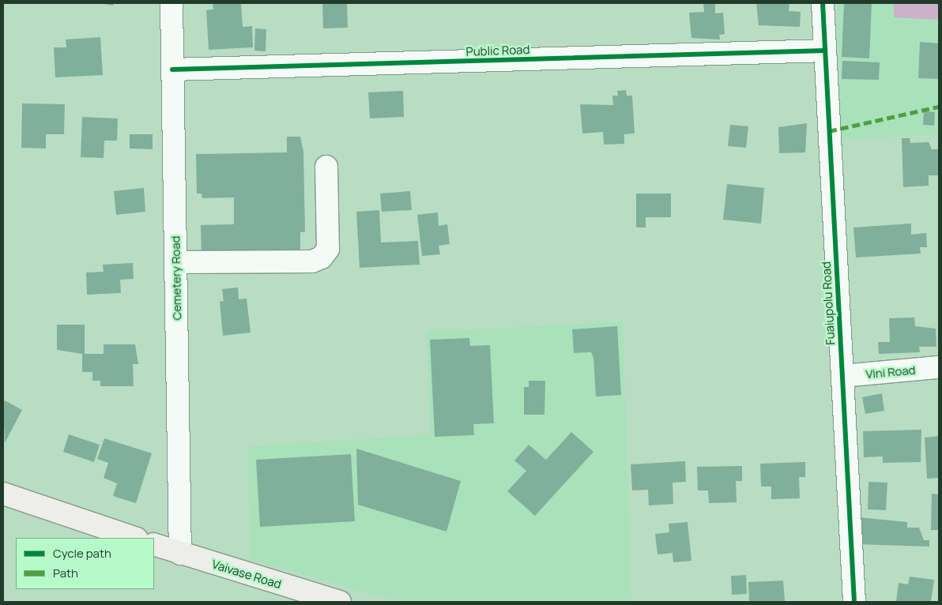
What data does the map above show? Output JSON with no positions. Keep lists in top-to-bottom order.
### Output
{
  "streets": {
    "main road": ["Vaivase Road"],
    "street": [
      "Public Road",
      "Cemetery Road",
      "Fuaiupolu Road",
      "Vini Road"
    ]
  },
  "crossings": [
    ["Public Road", "Cemetery Road"],
    ["Public Road", "Fuaiupolu Road"],
    ["Cemetery Road", "Vaivase Road"],
    ["Fuaiupolu Road", "Vini Road"]
  ],
  "legend": ["Cycle path", "Path"]
}
